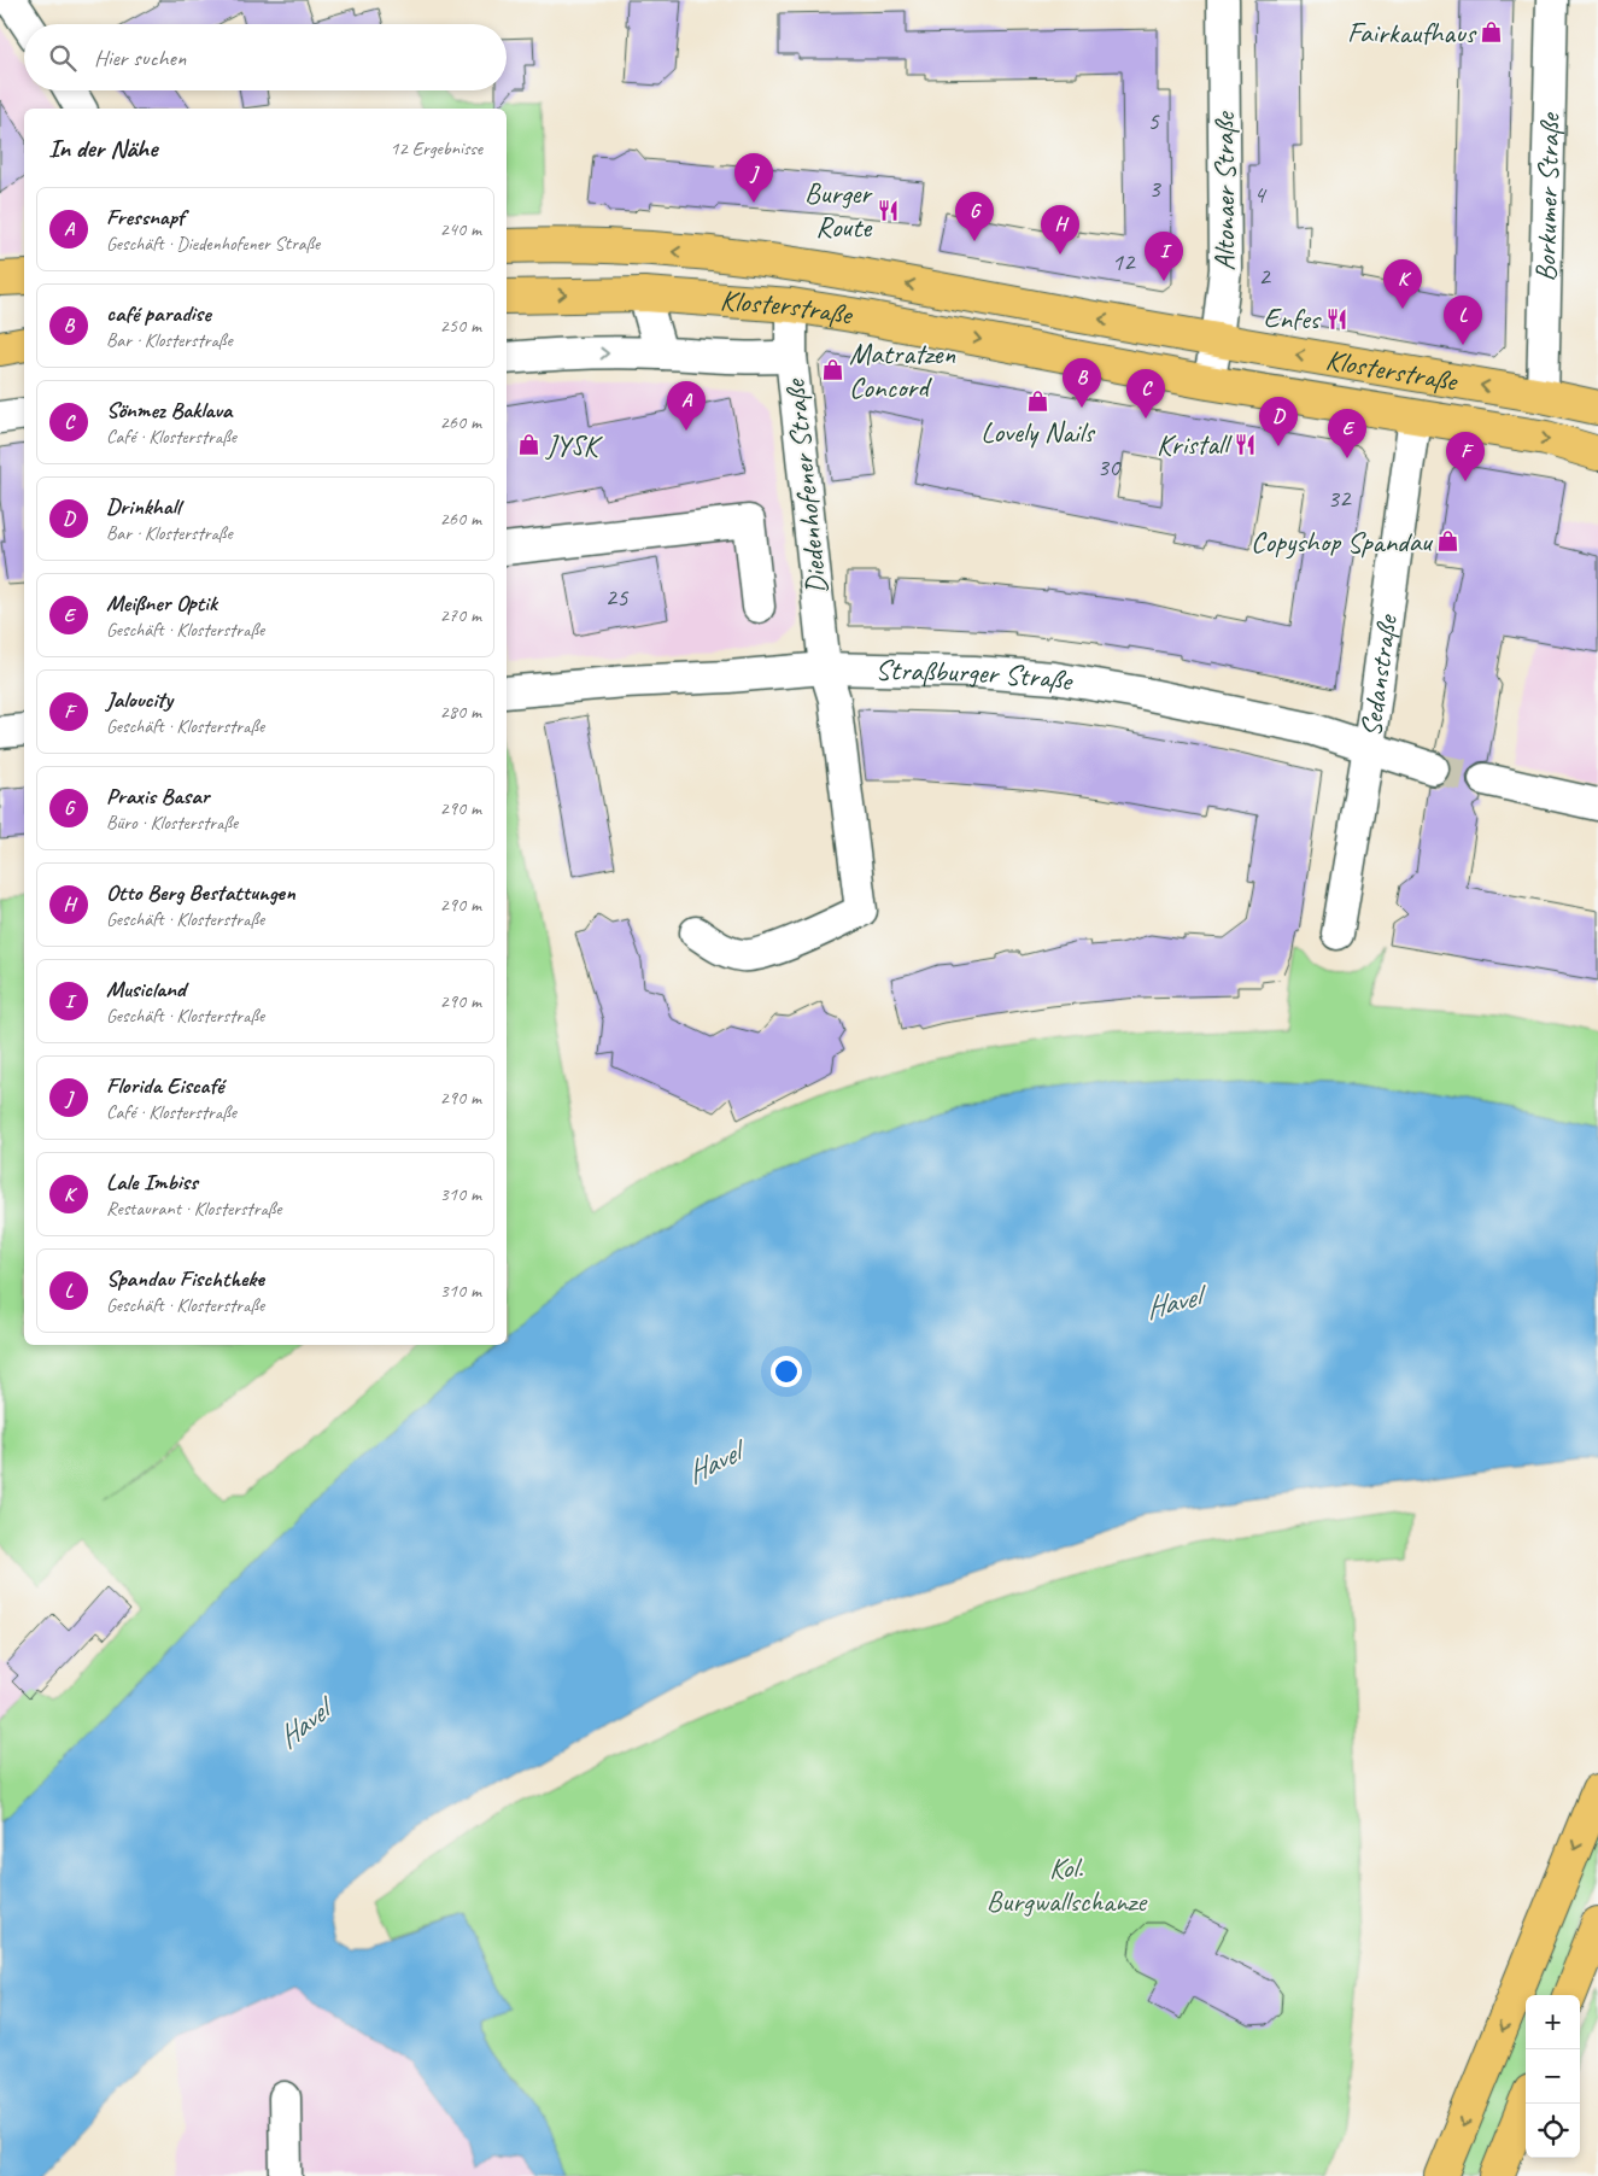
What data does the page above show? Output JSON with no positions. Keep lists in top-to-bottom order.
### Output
{
  "streets": {
    "main road": ["Klosterstraße"],
    "street": [
      "Altonaer Straße",
      "Borkumer Straße",
      "Diedenhofener Straße",
      "Sedanstraße",
      "Straßburger Straße"
    ]
  },
  "crossings": [
    ["Altonaer Straße", "Klosterstraße"],
    ["Borkumer Straße", "Klosterstraße"],
    ["Klosterstraße", "Diedenhofener Straße"],
    ["Klosterstraße", "Sedanstraße"],
    ["Diedenhofener Straße", "Straßburger Straße"],
    ["Sedanstraße", "Straßburger Straße"]
  ],
  "water": ["Havel"],
  "parks": ["Kol. Burgwallschanze"],
  "places": {
    "shop": [
      "Fairkaufhaus",
      "Matratzen Concord",
      "Lovely Nails",
      "JYSK",
      "Copyshop Spandau"
    ],
    "restaurant": ["Burger Route", "Enfes", "Kristall"]
  },
  "house_numbers": [
    "5",
    "3",
    "4",
    "12",
    "2",
    "30",
    "32",
    "25"
  ],
  "page": {
    "search": "Hier suchen",
    "heading": ["In der Nähe", "12 Ergebnisse"],
    "pins": [
      "J",
      "G",
      "H",
      "I",
      "K",
      "L",
      "B",
      "C",
      "A",
      "D",
      "E",
      "F"
    ],
    "list": [
      {
        "mark": "A",
        "name": "Fressnapf",
        "note": "Geschäft · Diedenhofener Straße",
        "value": "240 m"
      },
      {
        "mark": "B",
        "name": "café paradise",
        "note": "Bar · Klosterstraße",
        "value": "250 m"
      },
      {
        "mark": "C",
        "name": "Sönmez Baklava",
        "note": "Café · Klosterstraße",
        "value": "260 m"
      },
      {
        "mark": "D",
        "name": "Drinkhall",
        "note": "Bar · Klosterstraße",
        "value": "260 m"
      },
      {
        "mark": "E",
        "name": "Meißner Optik",
        "note": "Geschäft · Klosterstraße",
        "value": "270 m"
      },
      {
        "mark": "F",
        "name": "Jaloucity",
        "note": "Geschäft · Klosterstraße",
        "value": "280 m"
      },
      {
        "mark": "G",
        "name": "Praxis Basar",
        "note": "Büro · Klosterstraße",
        "value": "290 m"
      },
      {
        "mark": "H",
        "name": "Otto Berg Bestattungen",
        "note": "Geschäft · Klosterstraße",
        "value": "290 m"
      },
      {
        "mark": "I",
        "name": "Musicland",
        "note": "Geschäft · Klosterstraße",
        "value": "290 m"
      },
      {
        "mark": "J",
        "name": "Florida Eiscafé",
        "note": "Café · Klosterstraße",
        "value": "290 m"
      },
      {
        "mark": "K",
        "name": "Lale Imbiss",
        "note": "Restaurant · Klosterstraße",
        "value": "310 m"
      },
      {
        "mark": "L",
        "name": "Spandau Fischtheke",
        "note": "Geschäft · Klosterstraße",
        "value": "310 m"
      }
    ],
    "map_buttons": ["+", "−"]
  }
}
